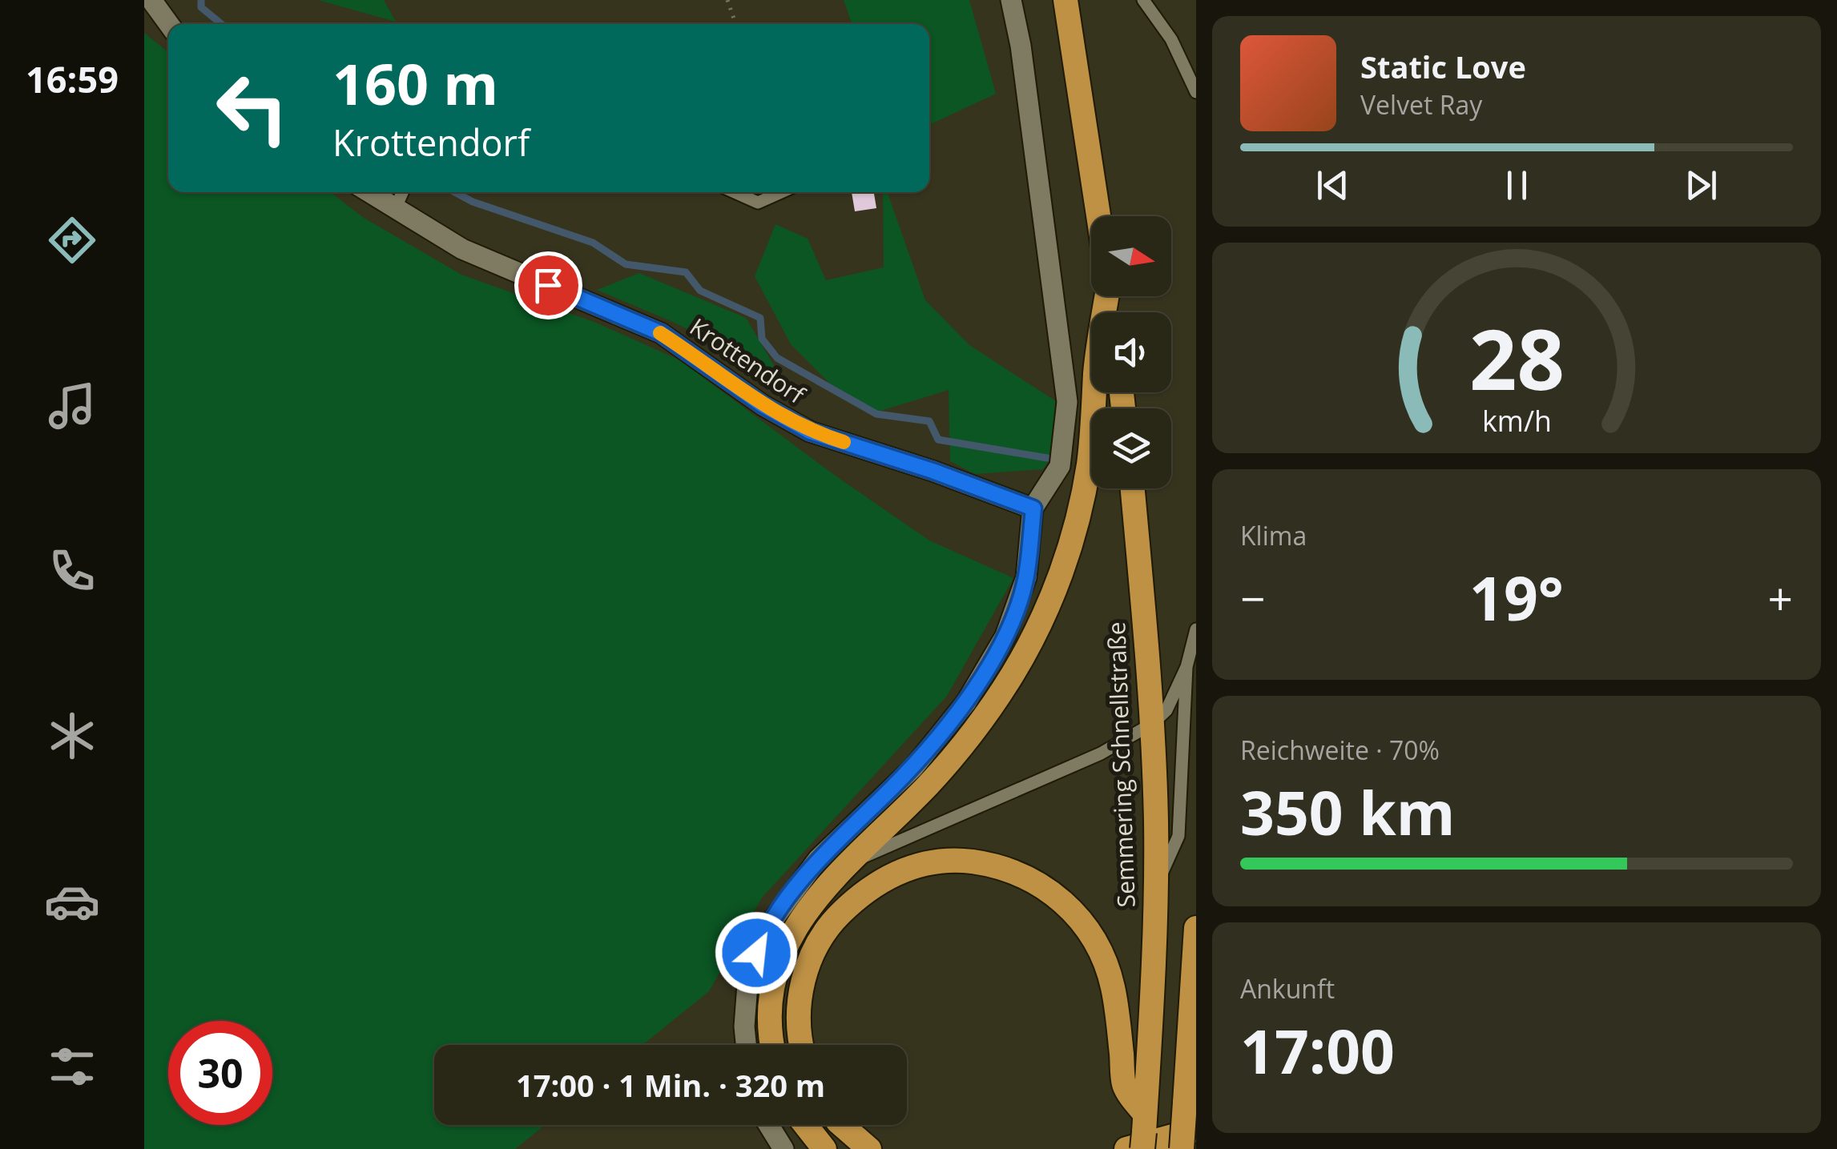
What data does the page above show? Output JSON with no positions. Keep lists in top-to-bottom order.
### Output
{
  "streets": {
    "highway": ["Semmering Schnellstraße"],
    "street": ["Krottendorf"]
  },
  "north": "right",
  "page": {
    "tabs": "16:59",
    "turn": ["160 m", "Krottendorf"],
    "song": ["Static Love", "Velvet Ray"],
    "tile": [
      "Klima",
      ["Reichweite · 70%", "350 km"],
      ["Ankunft", "17:00"]
    ],
    "heat": ["−", "19°", "+"],
    "limit": "30",
    "trip": "17:00 · 1 Min. · 320 m",
    "gauge": ["28", "km/h"]
  }
}
